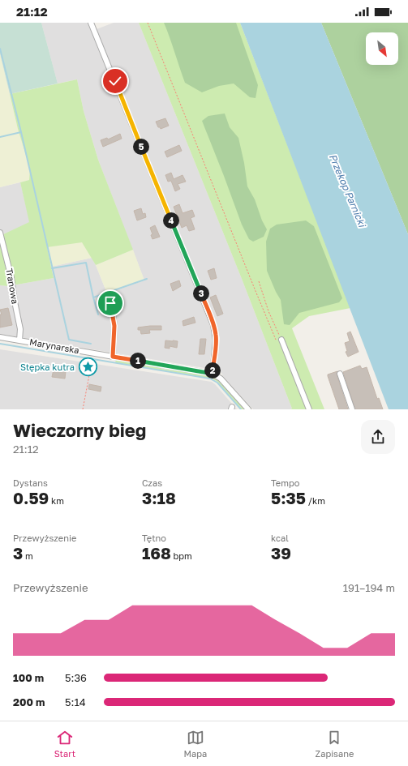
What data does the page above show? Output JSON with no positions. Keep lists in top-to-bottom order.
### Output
{
  "streets": {
    "street": ["Tranowa", "Marynarska"]
  },
  "crossings": [
    ["Tranowa", "Marynarska"]
  ],
  "water": ["Przekop Parnicki"],
  "places": {
    "place": ["Stępka kutra"]
  },
  "north": "bottom right",
  "page": {
    "status": "21:12",
    "pins": [
      "5",
      "4",
      "3",
      "1",
      "2"
    ],
    "heading": ["Wieczorny bieg", "21:12"],
    "stats": [
      ["Dystans", "0.59 km"],
      ["Czas", "3:18"],
      ["Tempo", "5:35 /km"],
      ["Przewyższenie", "3 m"],
      ["Tętno", "168 bpm"],
      ["kcal", "39"]
    ],
    "chart": ["Przewyższenie", "191–194 m"],
    "list": [
      {
        "name": "100 m",
        "note": "5:36"
      },
      {
        "name": "200 m",
        "note": "5:14"
      }
    ],
    "tabs": ["Start", "Mapa", "Zapisane"]
  }
}
